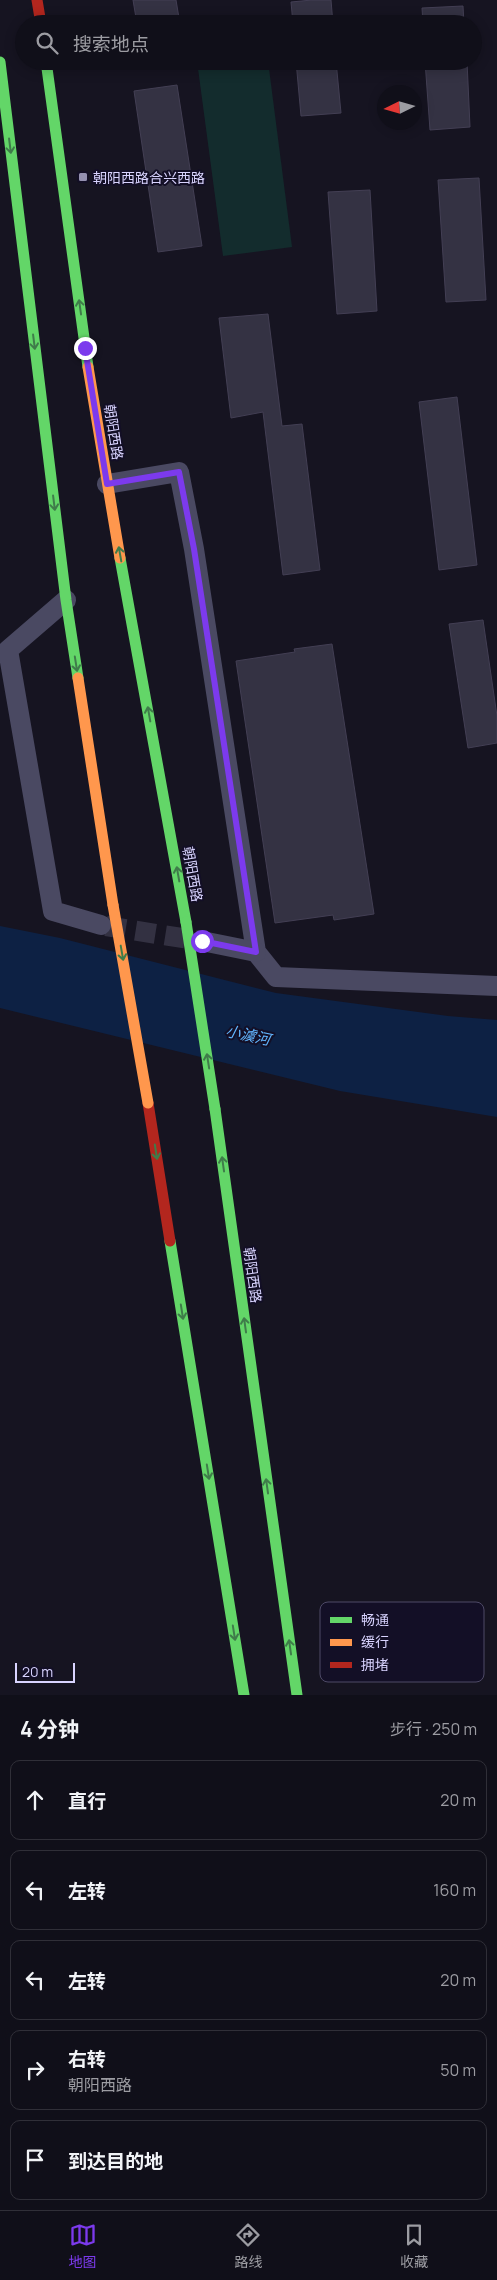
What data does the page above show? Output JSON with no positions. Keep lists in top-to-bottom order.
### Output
{
  "streets": {
    "main road": ["朝阳西路"]
  },
  "water": ["小澞河"],
  "places": {
    "transit": ["朝阳西路合兴西路"]
  },
  "legend": ["畅通", "缓行", "拥堵"],
  "scale_bar": "20 m",
  "north": "left",
  "page": {
    "search": "搜索地点",
    "scale": "20 m",
    "heading": ["4 分钟", "步行 · 250 m"],
    "list": [
      ["直行", "20 m"],
      ["左转", "160 m"],
      ["左转", "20 m"],
      ["右转", "朝阳西路", "50 m"],
      "到达目的地"
    ],
    "nav": ["地图", "路线", "收藏"]
  }
}
